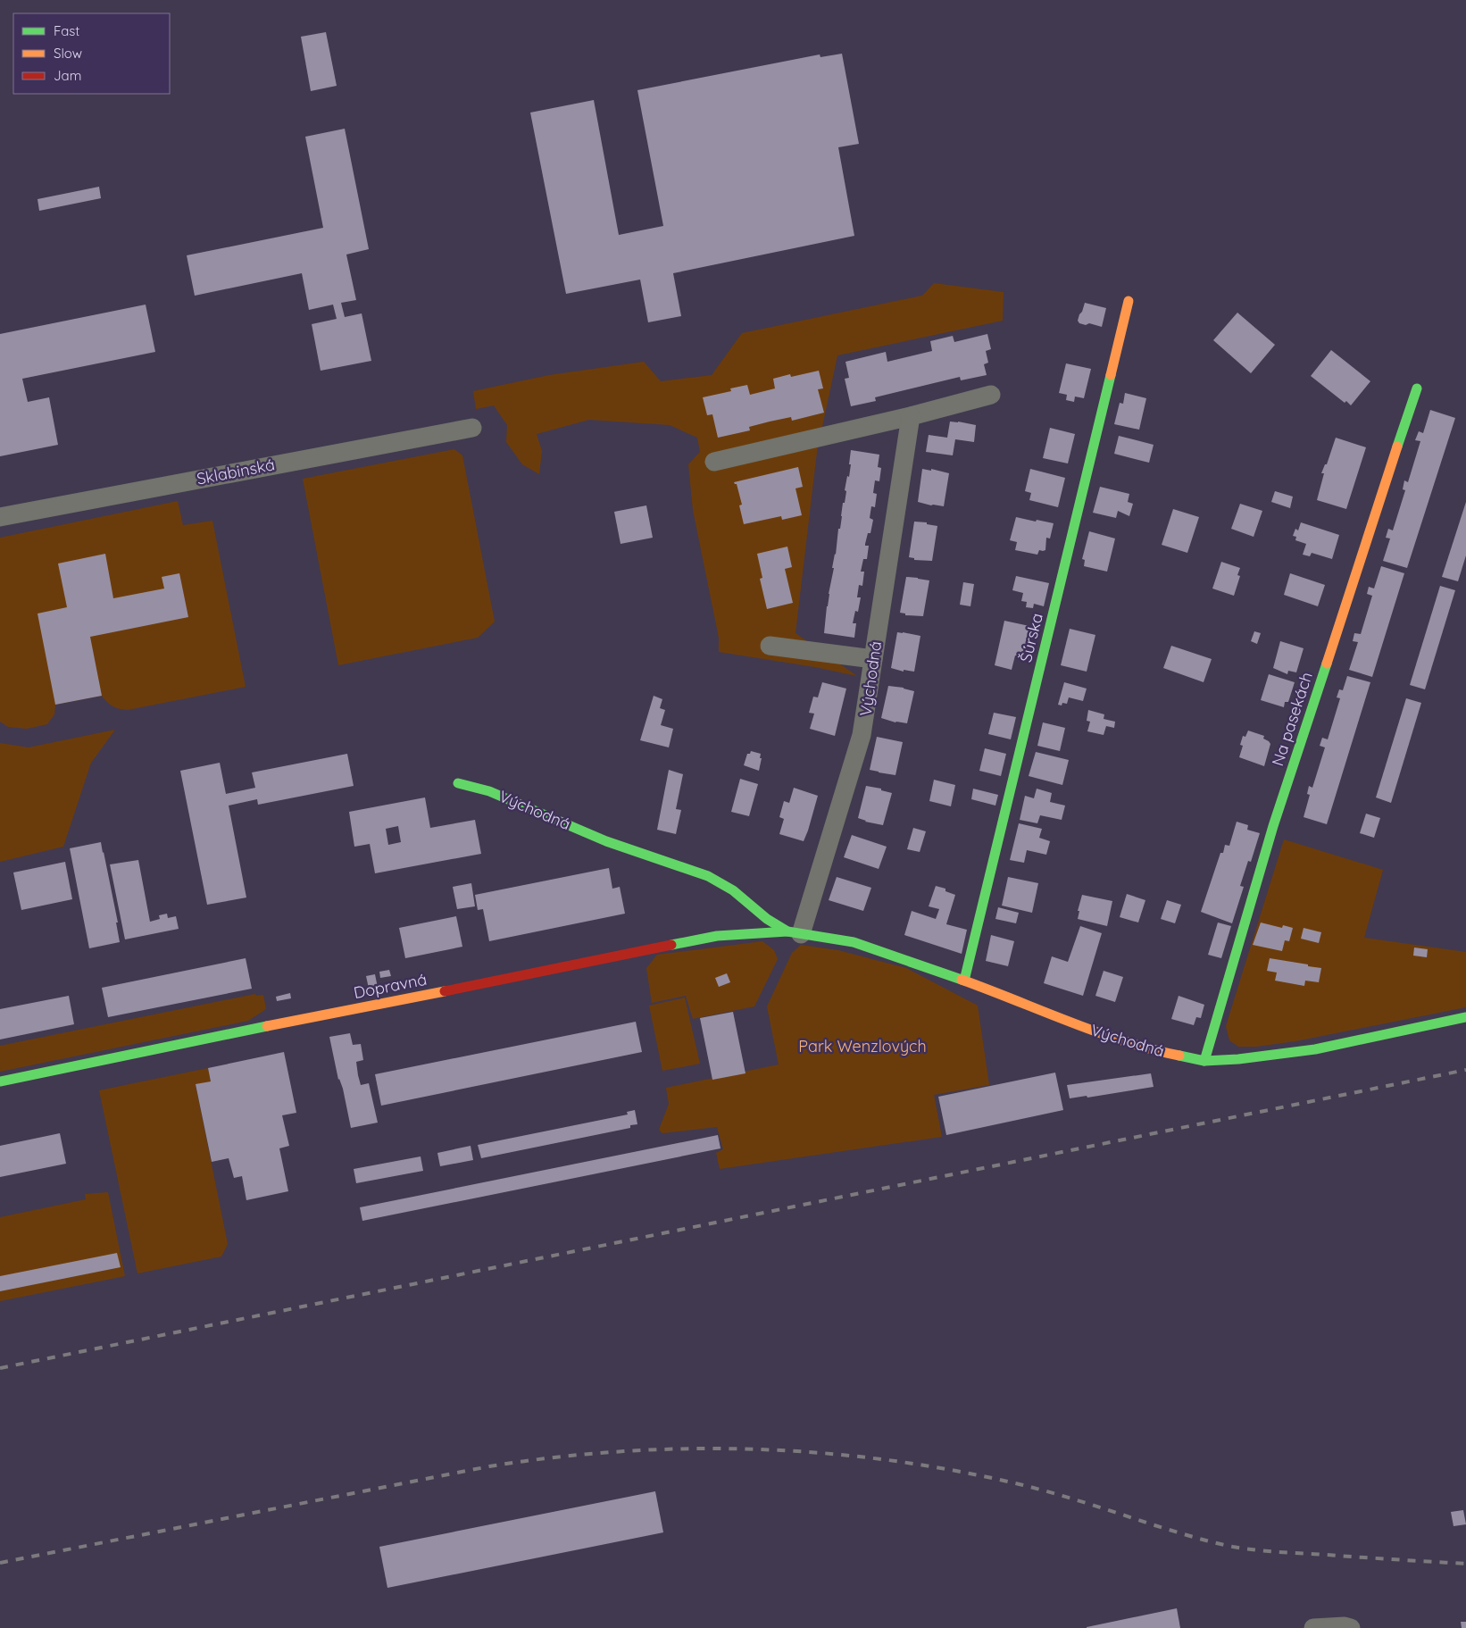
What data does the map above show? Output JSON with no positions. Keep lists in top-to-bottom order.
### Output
{
  "streets": {
    "street": [
      "Sklabinská",
      "Šúrska",
      "Východná",
      "Na pasekách",
      "Dopravná"
    ]
  },
  "crossings": [
    ["Šúrska", "Východná"],
    ["Východná", "Na pasekách"],
    ["Východná", "Dopravná"]
  ],
  "parks": ["Park Wenzlových"],
  "legend": ["Fast", "Slow", "Jam"]
}
